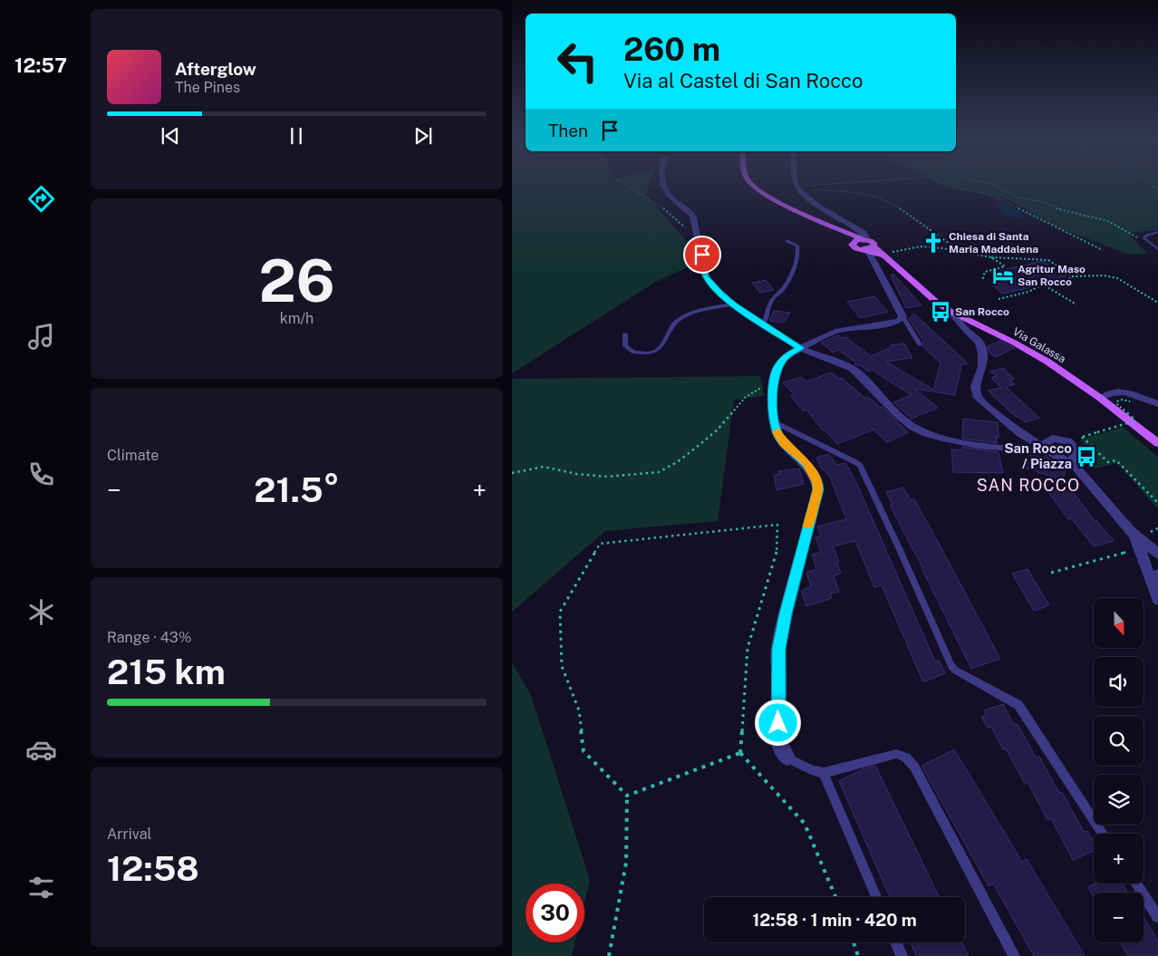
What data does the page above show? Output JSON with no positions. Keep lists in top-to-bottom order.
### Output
{
  "streets": {
    "main road": ["Via Galassa"]
  },
  "districts": ["SAN ROCCO"],
  "places": {
    "church": ["Chiesa di Santa Maria Maddalena"],
    "hotel": ["Agritur Maso San Rocco"],
    "bus stop": ["San Rocco", "San Rocco / Piazza"]
  },
  "north": "bottom",
  "page": {
    "tabs": "12:57",
    "turn": ["260 m", "Via al Castel di San Rocco"],
    "song": ["Afterglow", "The Pines"],
    "then": "Then",
    "tile": [
      ["26", "km/h"],
      "Climate",
      ["Range · 43%", "215 km"],
      ["Arrival", "12:58"]
    ],
    "heat": ["−", "21.5°", "+"],
    "map_buttons": ["+", "−"],
    "limit": "30",
    "trip": "12:58 · 1 min · 420 m"
  }
}
